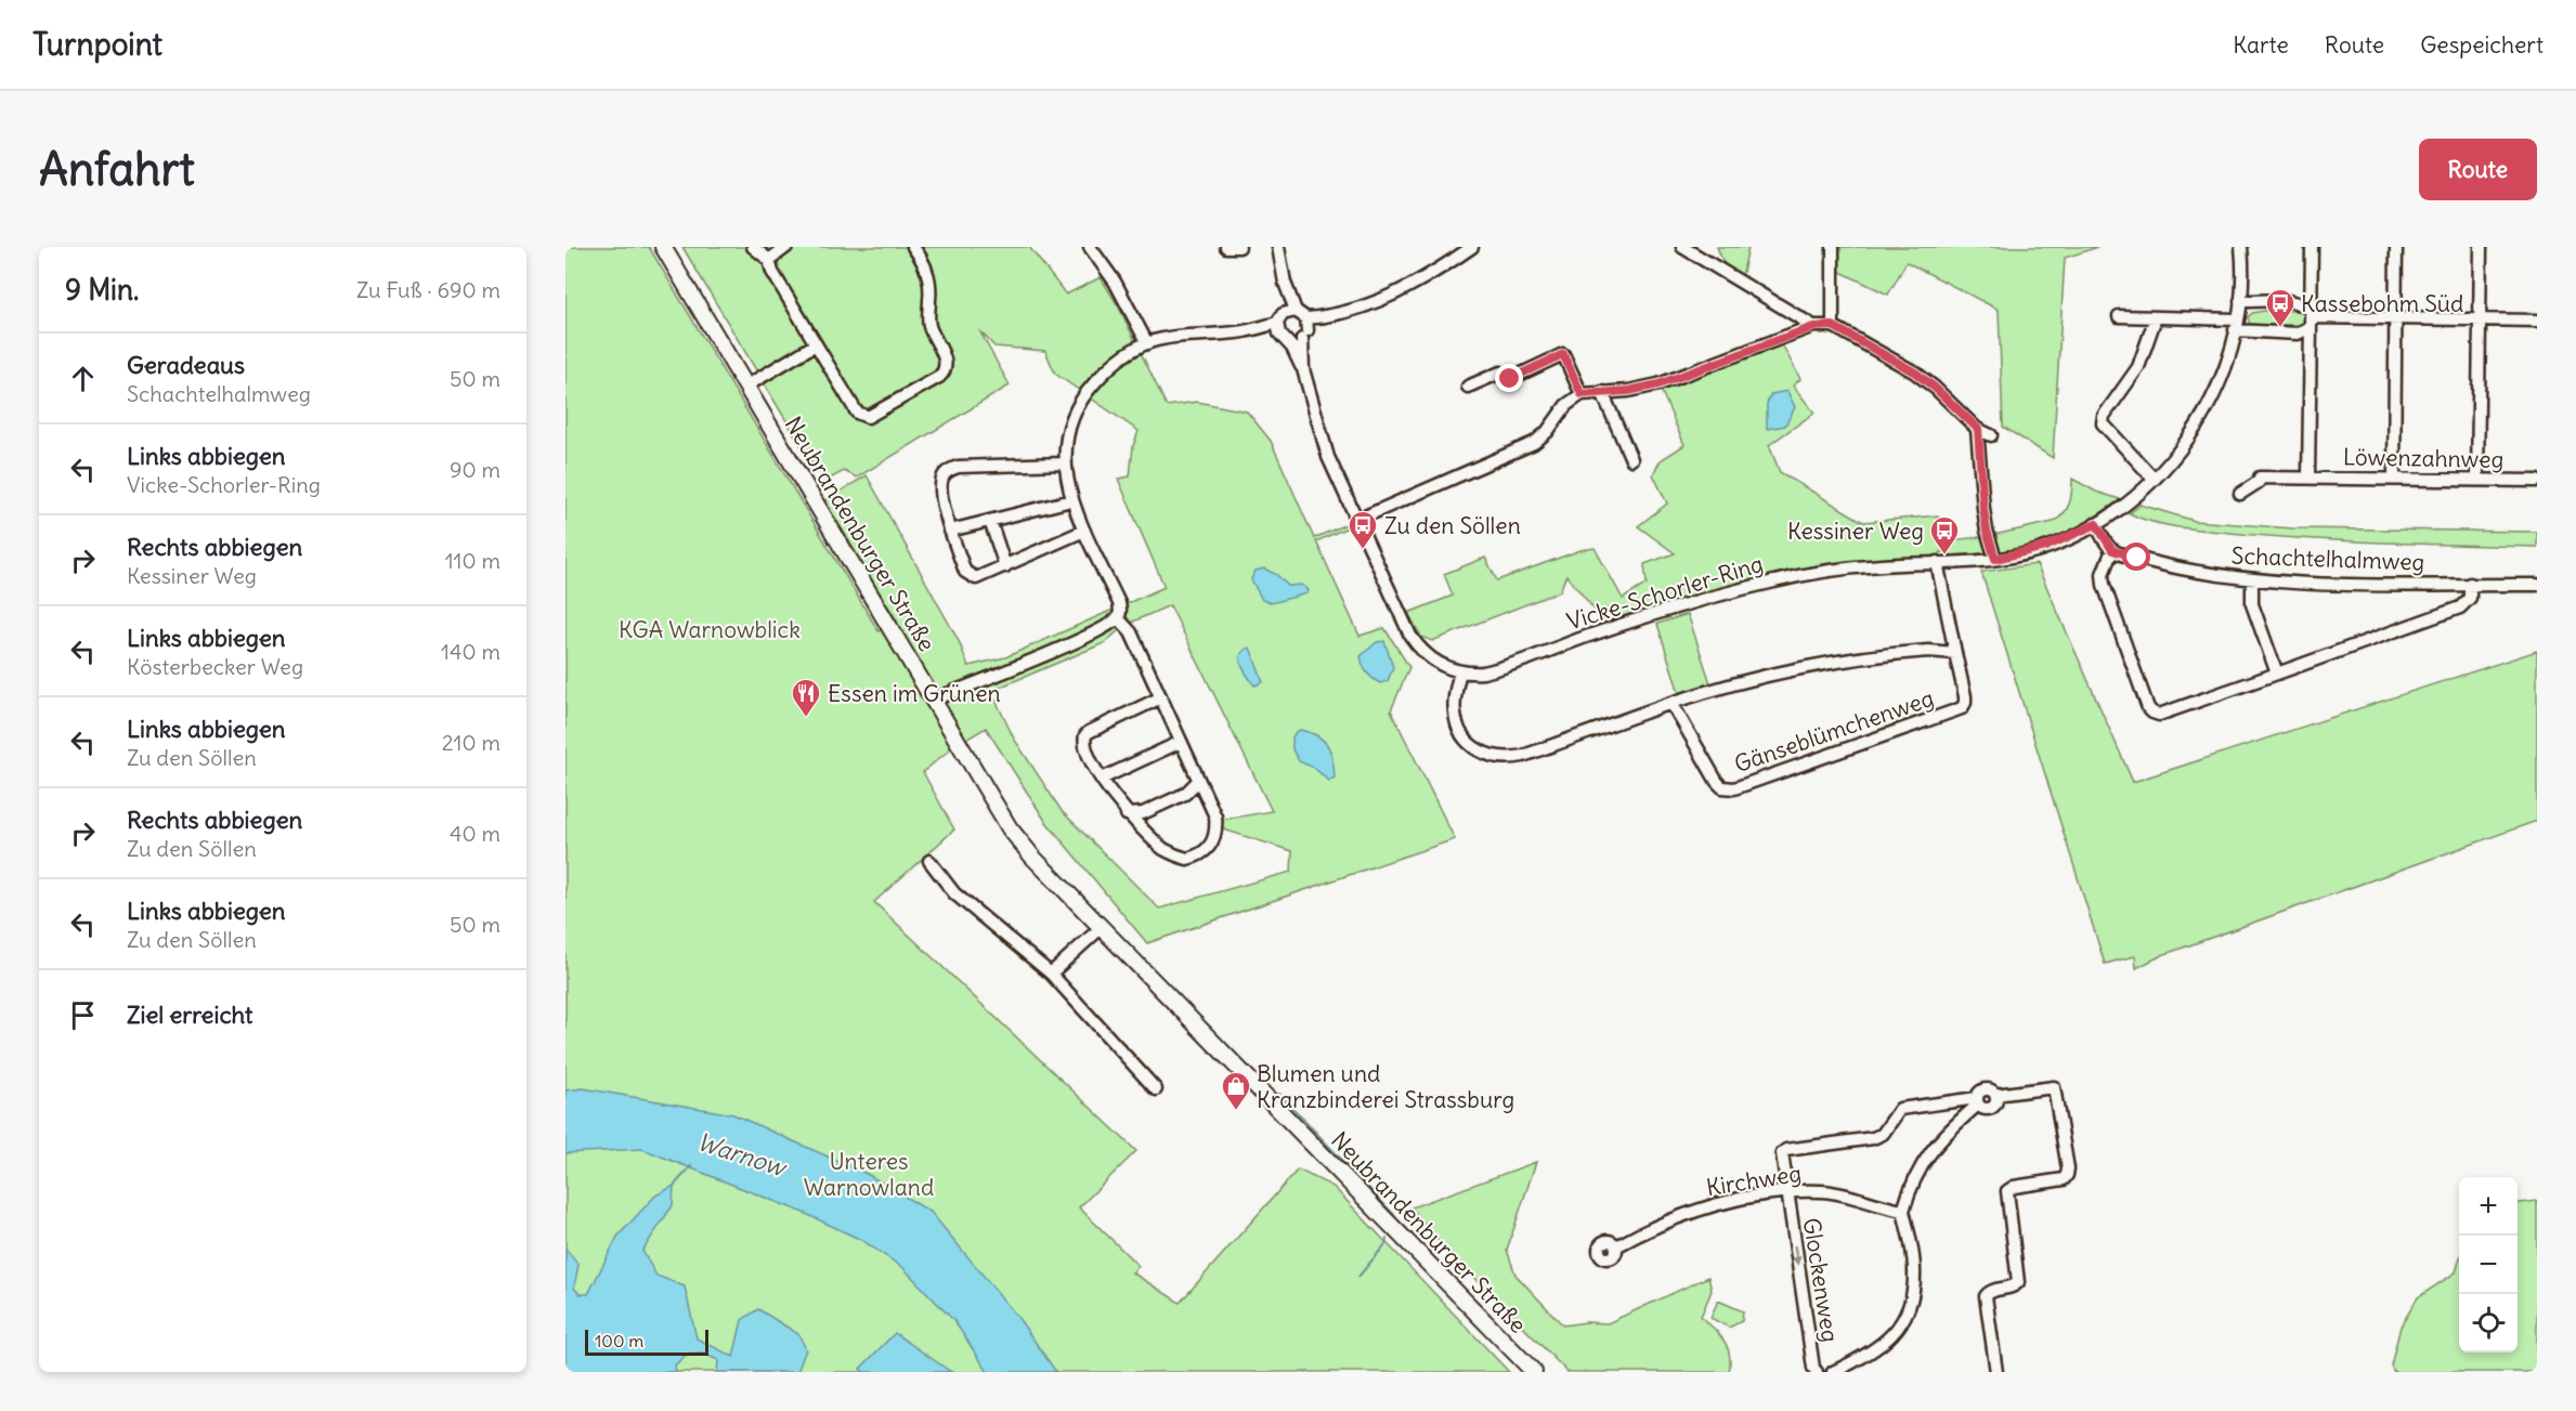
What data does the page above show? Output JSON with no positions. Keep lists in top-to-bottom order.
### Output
{
  "streets": {
    "main road": ["Neubrandenburger Straße"],
    "street": [
      "Löwenzahnweg",
      "Schachtelhalmweg",
      "Vicke-Schorler-Ring",
      "Gänseblümchenweg",
      "Kirchweg",
      "Glockenweg"
    ]
  },
  "crossings": [
    ["Vicke-Schorler-Ring", "Gänseblümchenweg"],
    ["Kirchweg", "Glockenweg"]
  ],
  "one_way": ["Glockenweg"],
  "water": ["Warnow"],
  "parks": ["KGA Warnowblick", "Unteres Warnowland"],
  "places": {
    "bus stop": ["Kassebohm Süd", "Zu den Söllen", "Kessiner Weg"],
    "restaurant": ["Essen im Grünen"],
    "shop": ["Blumen und Kranzbinderei Strassburg"]
  },
  "scale_bar": "100 m",
  "page": {
    "header": "Turnpoint",
    "nav": ["Karte", "Route", "Gespeichert"],
    "buttons": "Route",
    "title": "Anfahrt",
    "heading": ["9 Min.", "Zu Fuß · 690 m"],
    "list": [
      ["Geradeaus", "Schachtelhalmweg", "50 m"],
      ["Links abbiegen", "Vicke-Schorler-Ring", "90 m"],
      ["Rechts abbiegen", "Kessiner Weg", "110 m"],
      ["Links abbiegen", "Kösterbecker Weg", "140 m"],
      ["Links abbiegen", "Zu den Söllen", "210 m"],
      ["Rechts abbiegen", "Zu den Söllen", "40 m"],
      ["Links abbiegen", "Zu den Söllen", "50 m"],
      "Ziel erreicht"
    ],
    "map_buttons": ["+", "−"],
    "scale": "100 m"
  }
}
